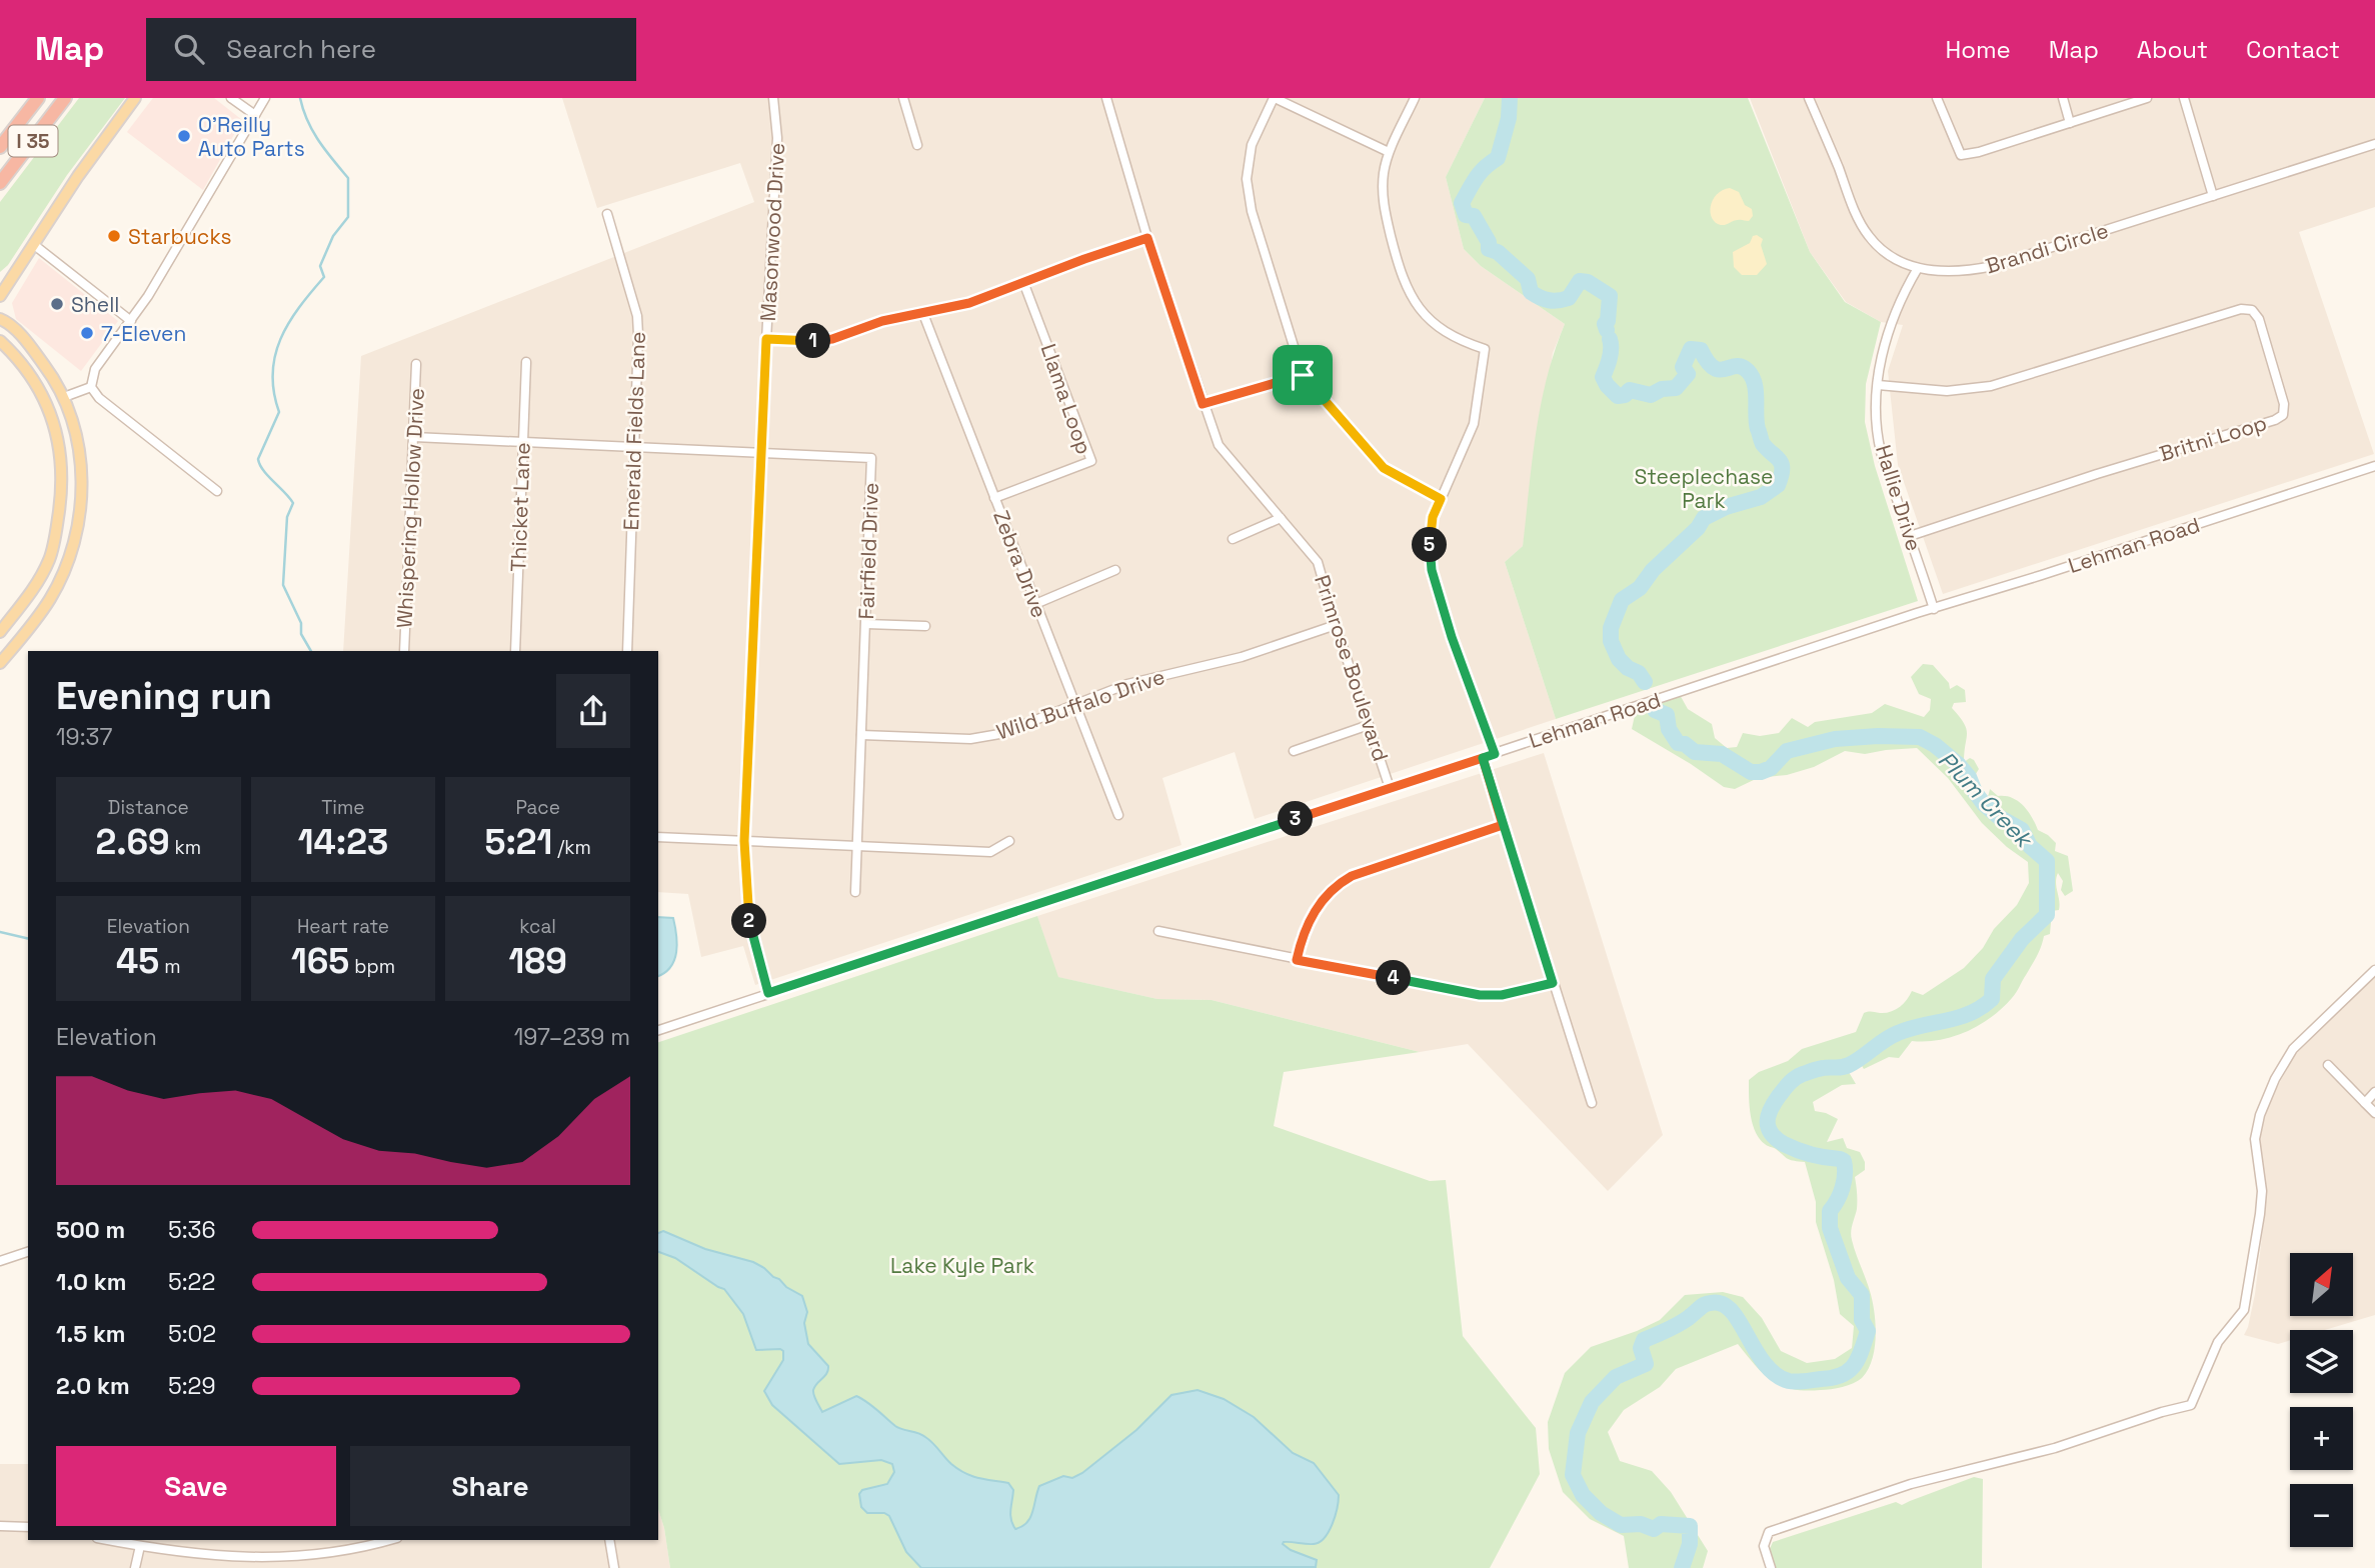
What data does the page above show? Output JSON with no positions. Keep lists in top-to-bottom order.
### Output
{
  "streets": {
    "highway": ["I 35"],
    "street": [
      "Masonwood Drive",
      "Brandi Circle",
      "Llama Loop",
      "Emerald Fields Lane",
      "Britni Loop",
      "Hallie Drive",
      "Thicket Lane",
      "Whispering Hollow Drive",
      "Lehman Road",
      "Fairfield Drive",
      "Zebra Drive",
      "Primrose Boulevard",
      "Wild Buffalo Drive"
    ]
  },
  "crossings": [
    ["Masonwood Drive", "Lehman Road"],
    ["Masonwood Drive", "Fairfield Drive"],
    ["Brandi Circle", "Hallie Drive"],
    ["Llama Loop", "Zebra Drive"],
    ["Emerald Fields Lane", "Fairfield Drive"],
    ["Britni Loop", "Hallie Drive"],
    ["Hallie Drive", "Lehman Road"],
    ["Thicket Lane", "Fairfield Drive"],
    ["Whispering Hollow Drive", "Fairfield Drive"],
    ["Lehman Road", "Primrose Boulevard"],
    ["Fairfield Drive", "Wild Buffalo Drive"],
    ["Zebra Drive", "Wild Buffalo Drive"],
    ["Primrose Boulevard", "Wild Buffalo Drive"]
  ],
  "water": ["Plum Creek"],
  "parks": ["Steeplechase Park", "Lake Kyle Park"],
  "places": [
    "O'Reilly Auto Parts",
    "Starbucks",
    "Shell",
    "7-Eleven"
  ],
  "north": "top right",
  "page": {
    "header": "Map",
    "search": "Search here",
    "nav": [
      "Home",
      "Map",
      "About",
      "Contact"
    ],
    "pins": [
      "1",
      "5",
      "3",
      "2",
      "4"
    ],
    "heading": ["Evening run", "19:37"],
    "stats": [
      ["Distance", "2.69 km"],
      ["Time", "14:23"],
      ["Pace", "5:21 /km"],
      ["Elevation", "45 m"],
      ["Heart rate", "165 bpm"],
      ["kcal", "189"]
    ],
    "chart": ["Elevation", "197–239 m"],
    "list": [
      {
        "name": "500 m",
        "note": "5:36"
      },
      {
        "name": "1.0 km",
        "note": "5:22"
      },
      {
        "name": "1.5 km",
        "note": "5:02"
      },
      {
        "name": "2.0 km",
        "note": "5:29"
      }
    ],
    "map_buttons": ["+", "−"],
    "buttons": ["Save", "Share"]
  }
}
